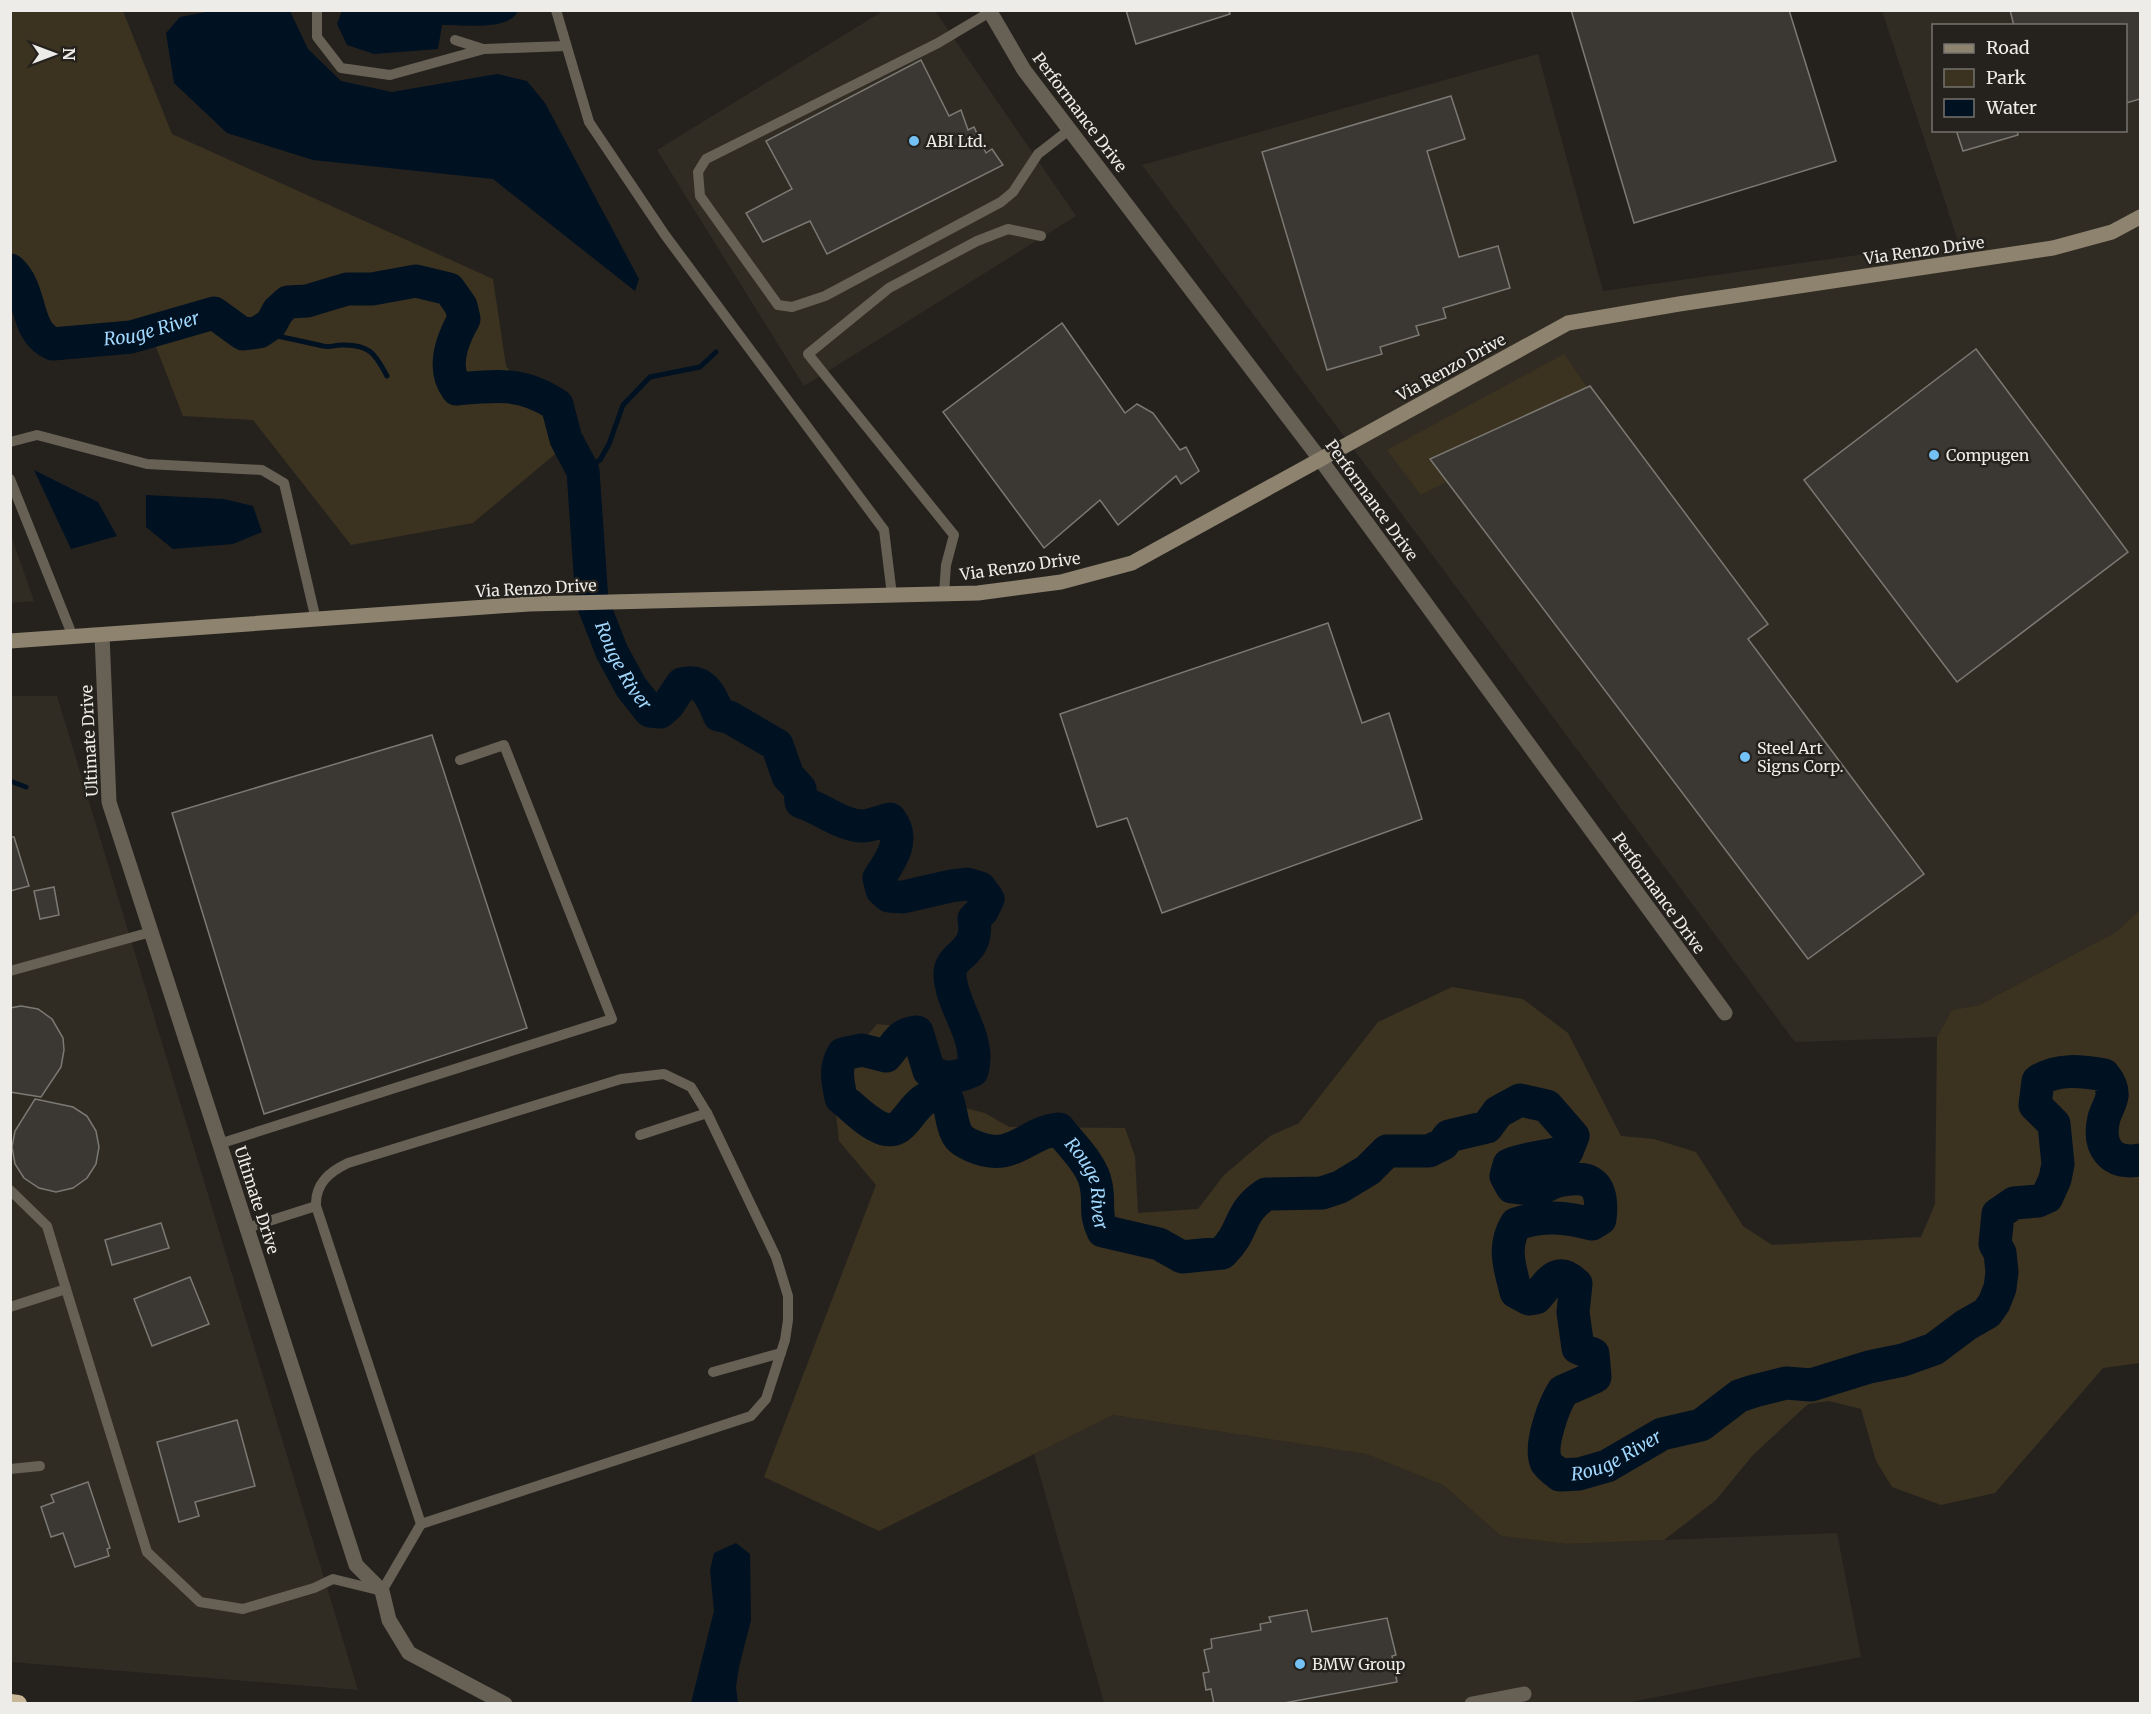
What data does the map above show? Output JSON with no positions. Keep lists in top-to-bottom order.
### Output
{
  "streets": {
    "street": ["Performance Drive", "Via Renzo Drive", "Ultimate Drive"]
  },
  "crossings": [
    ["Performance Drive", "Via Renzo Drive"],
    ["Via Renzo Drive", "Ultimate Drive"]
  ],
  "water": ["Rouge River"],
  "places": [
    "ABI Ltd.",
    "Compugen",
    "Steel Art Signs Corp.",
    "BMW Group"
  ],
  "legend": ["Road", "Park", "Water"],
  "north": "right"
}
